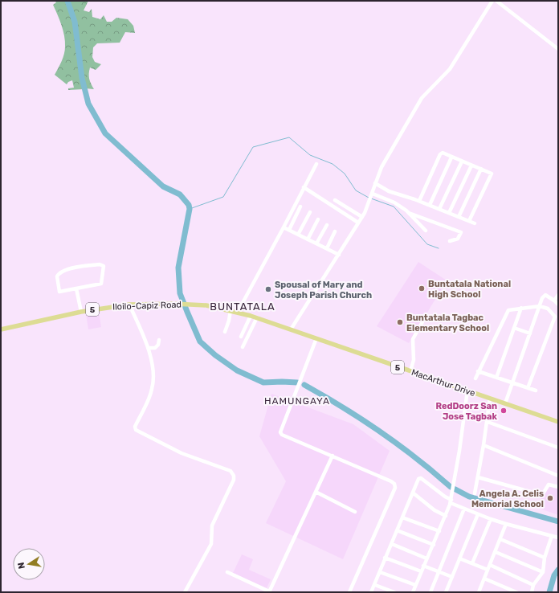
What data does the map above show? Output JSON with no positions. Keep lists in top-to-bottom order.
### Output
{
  "streets": {
    "main road": ["Iloilo-Capiz Road", "5", "MacArthur Drive"]
  },
  "crossings": [
    ["Iloilo-Capiz Road", "MacArthur Drive"]
  ],
  "districts": ["BUNTATALA", "HAMUNGAYA"],
  "places": [
    "Buntatala National High School",
    "Spousal of Mary and Joseph Parish Church",
    "Buntatala Tagbac Elementary School",
    "RedDoorz San Jose Tagbak",
    "Angela A. Celis Memorial School"
  ],
  "north": "left"
}
